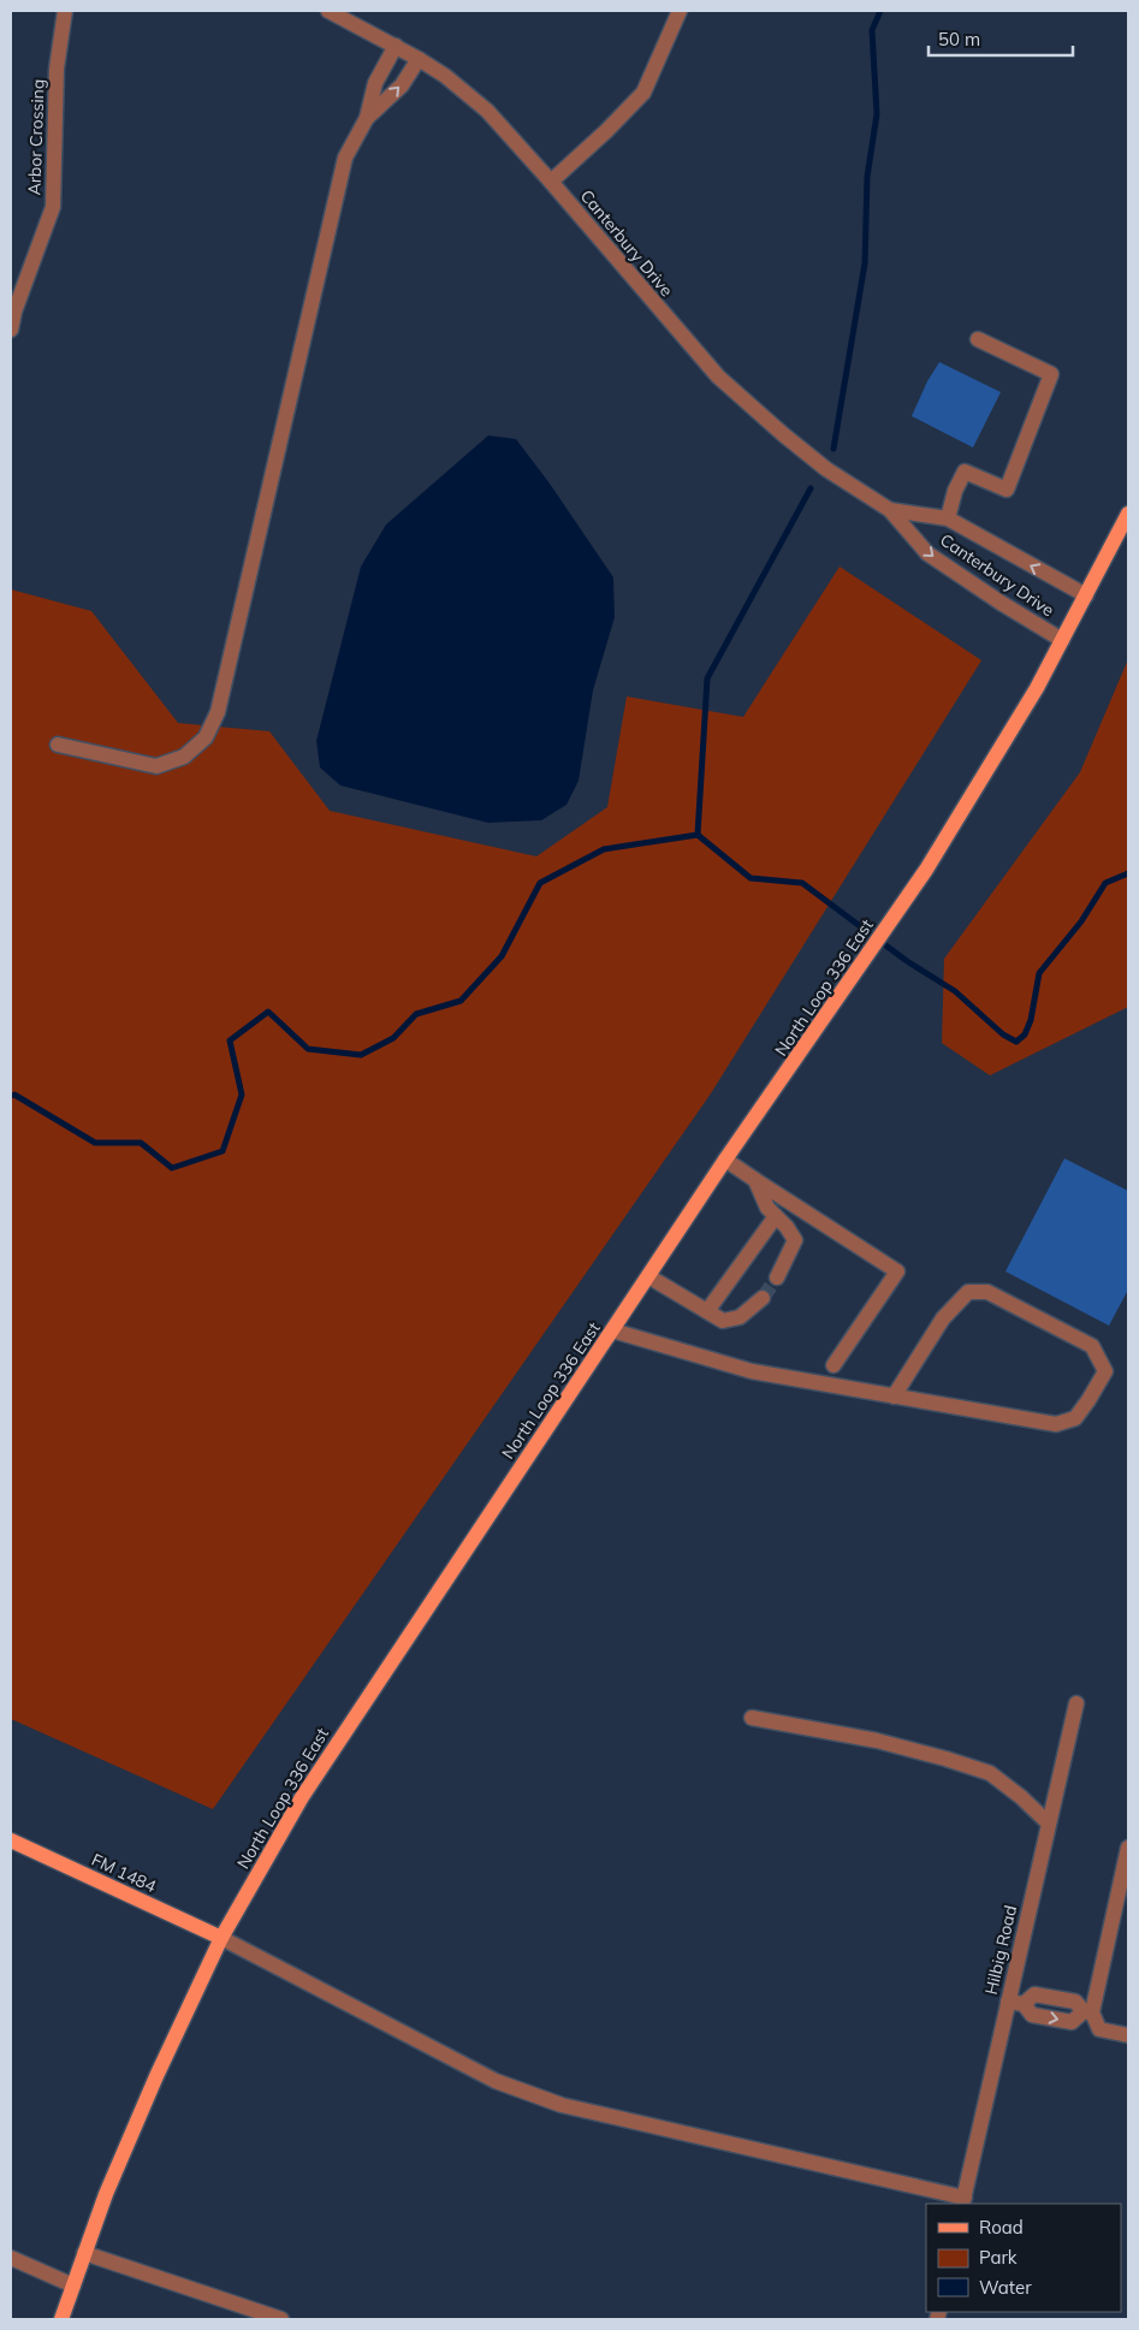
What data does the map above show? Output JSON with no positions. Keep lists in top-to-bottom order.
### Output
{
  "streets": {
    "main road": ["North Loop 336 East", "FM 1484"],
    "street": ["Arbor Crossing", "Canterbury Drive", "Hilbig Road"]
  },
  "crossings": [
    ["Canterbury Drive", "North Loop 336 East"],
    ["North Loop 336 East", "FM 1484"]
  ],
  "legend": ["Road", "Park", "Water"],
  "scale_bar": "50 m"
}
